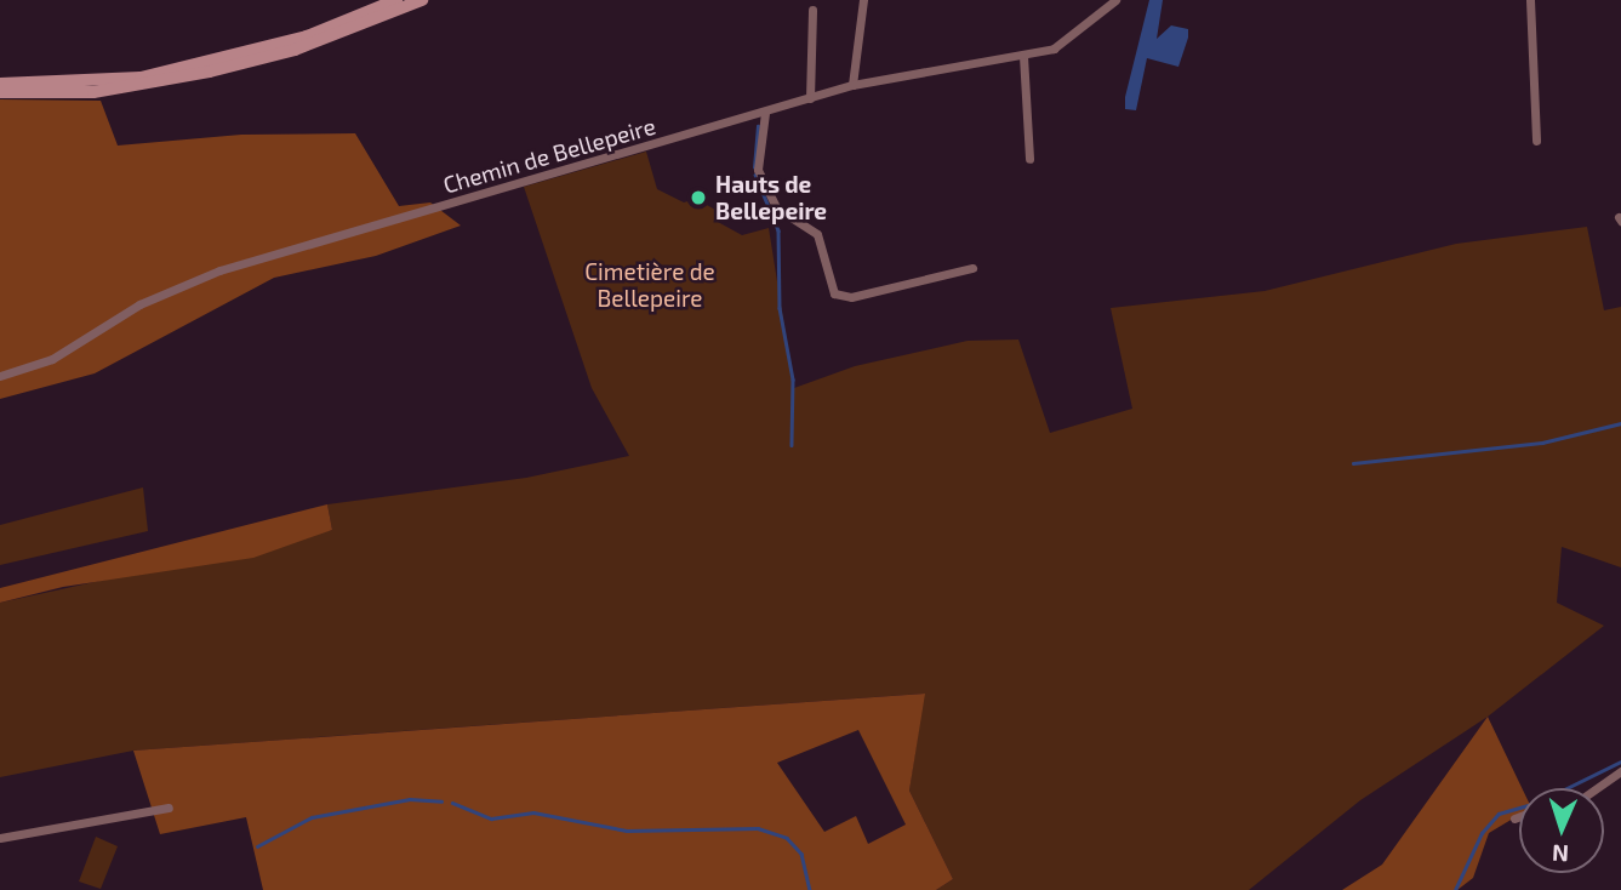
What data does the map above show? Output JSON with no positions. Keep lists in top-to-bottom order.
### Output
{
  "streets": {
    "street": ["Chemin de Bellepeire"]
  },
  "parks": ["Cimetière de Bellepeire"],
  "places": ["Hauts de Bellepeire"],
  "north": "bottom"
}
